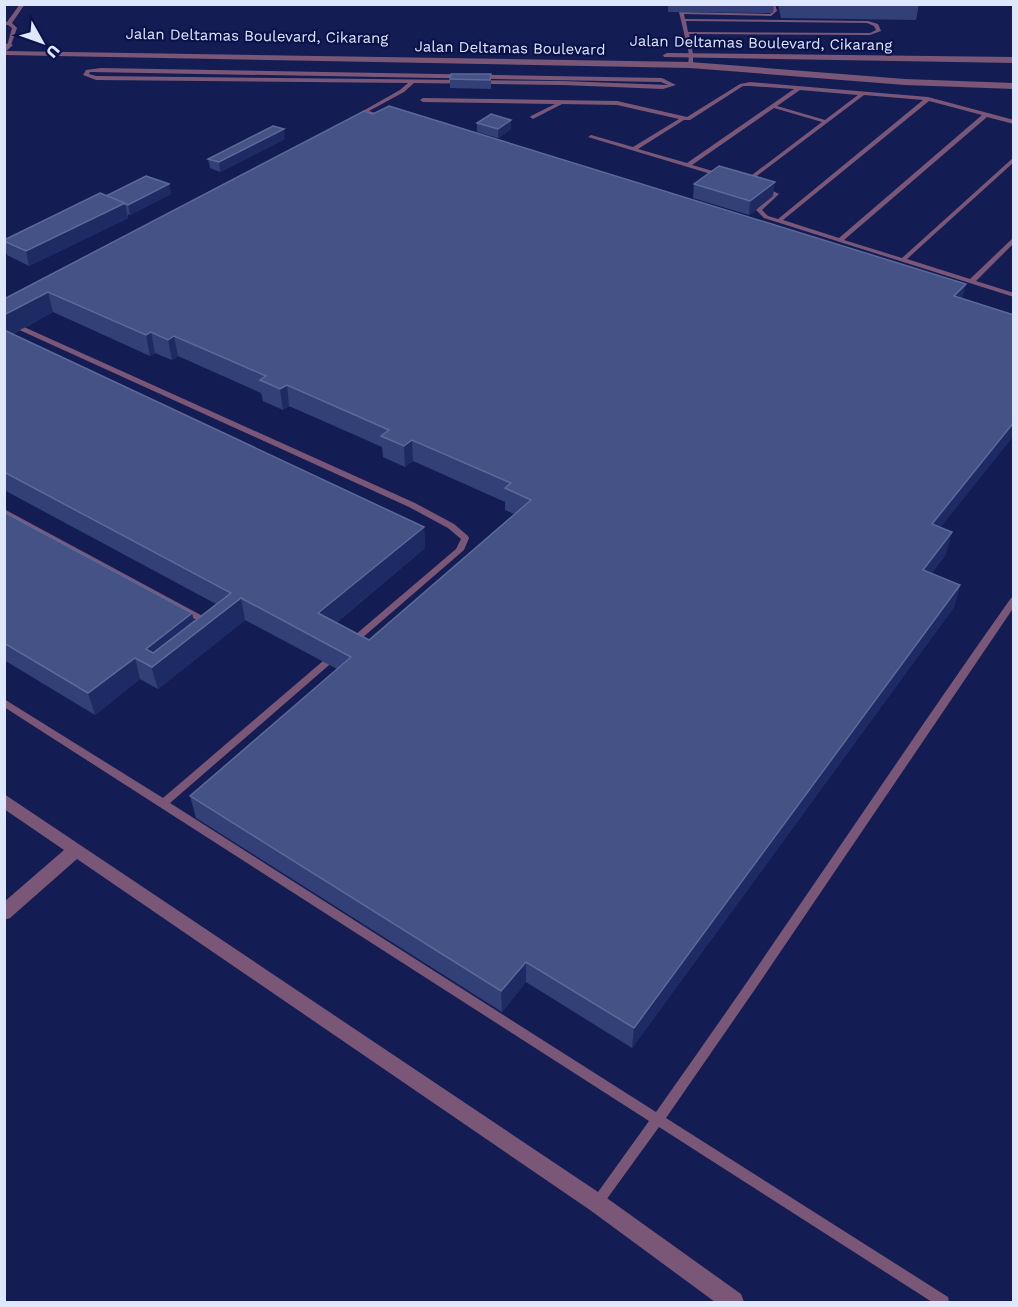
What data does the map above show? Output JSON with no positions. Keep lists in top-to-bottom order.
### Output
{
  "streets": {
    "street": ["Jalan Deltamas Boulevard, Cikarang", "Jalan Deltamas Boulevard"]
  },
  "crossings": [
    ["Jalan Deltamas Boulevard, Cikarang", "Jalan Deltamas Boulevard"]
  ],
  "north": "bottom right"
}
